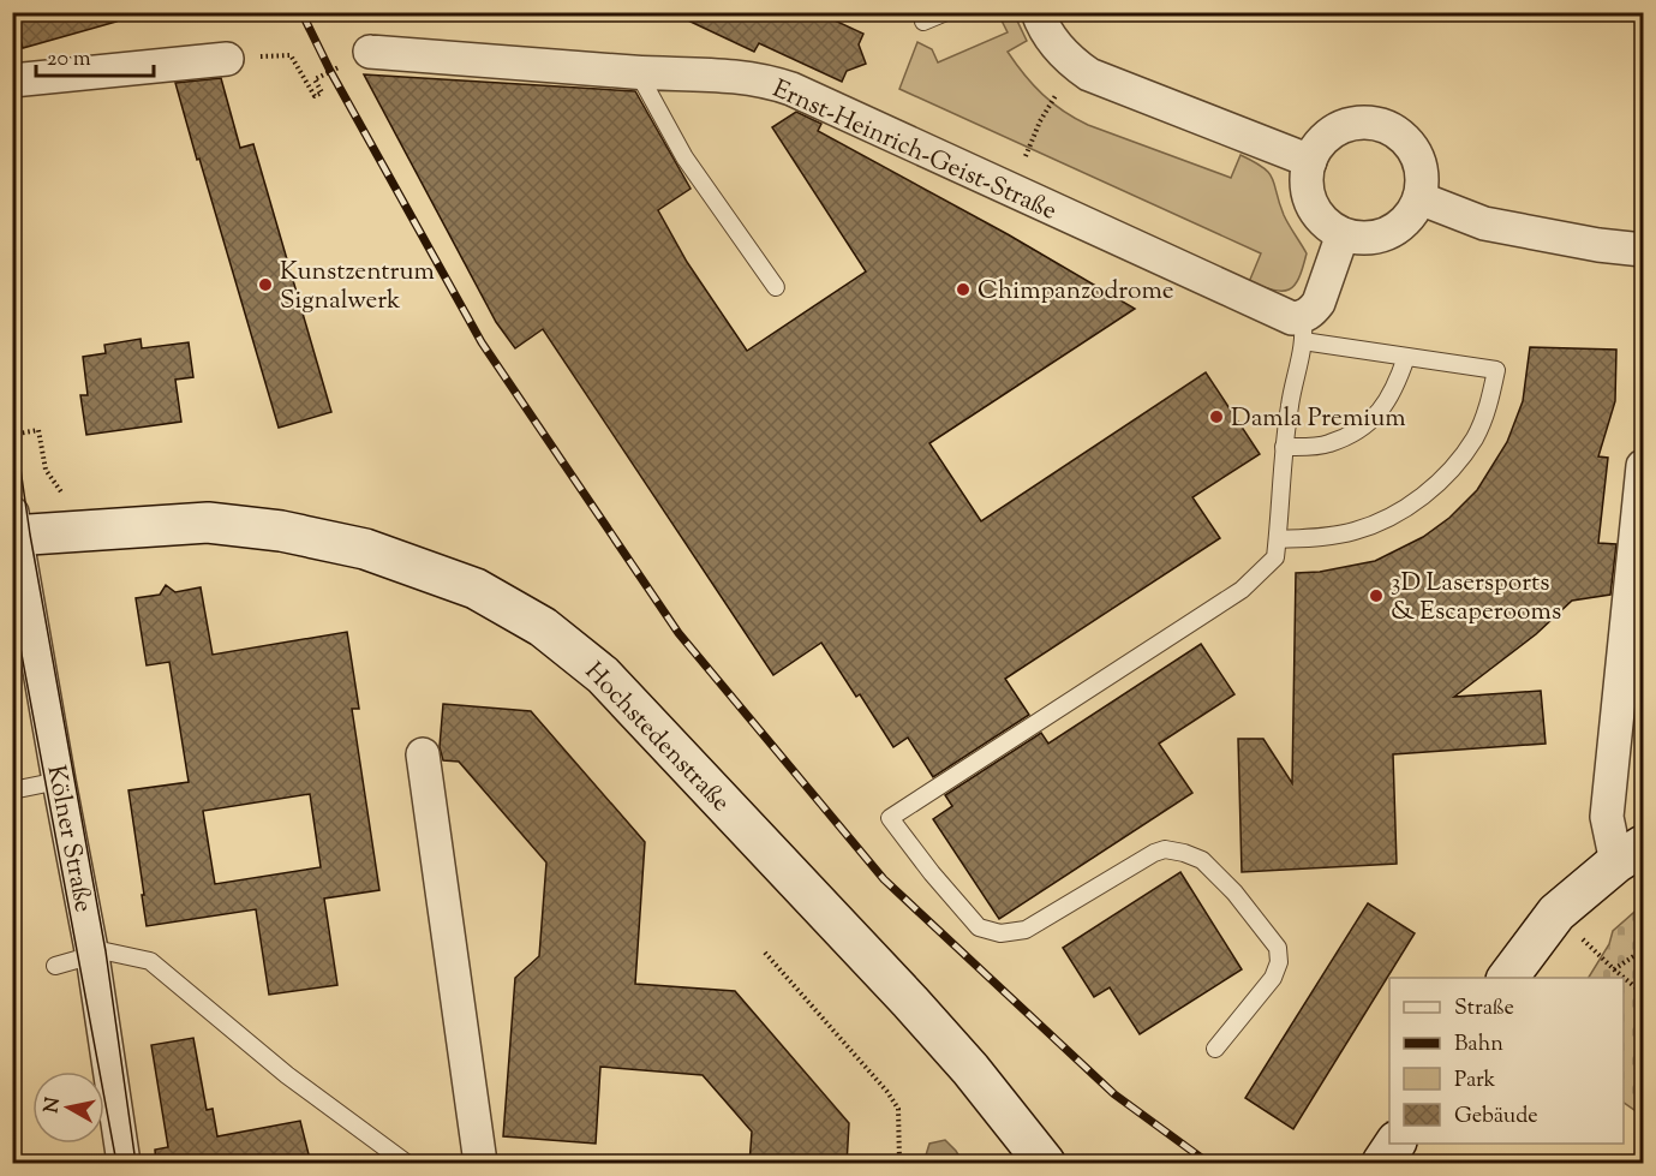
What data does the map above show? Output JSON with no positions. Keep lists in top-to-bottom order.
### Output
{
  "streets": {
    "street": ["Ernst-Heinrich-Geist-Straße", "Hochstedenstraße", "Kölner Straße"]
  },
  "crossings": [
    ["Hochstedenstraße", "Kölner Straße"]
  ],
  "places": [
    "Kunstzentrum Signalwerk",
    "Chimpanzodrome",
    "Damla Premium",
    "3D Lasersports & Escaperooms"
  ],
  "legend": [
    "Straße",
    "Bahn",
    "Park",
    "Gebäude"
  ],
  "scale_bar": "20 m",
  "north": "left"
}
